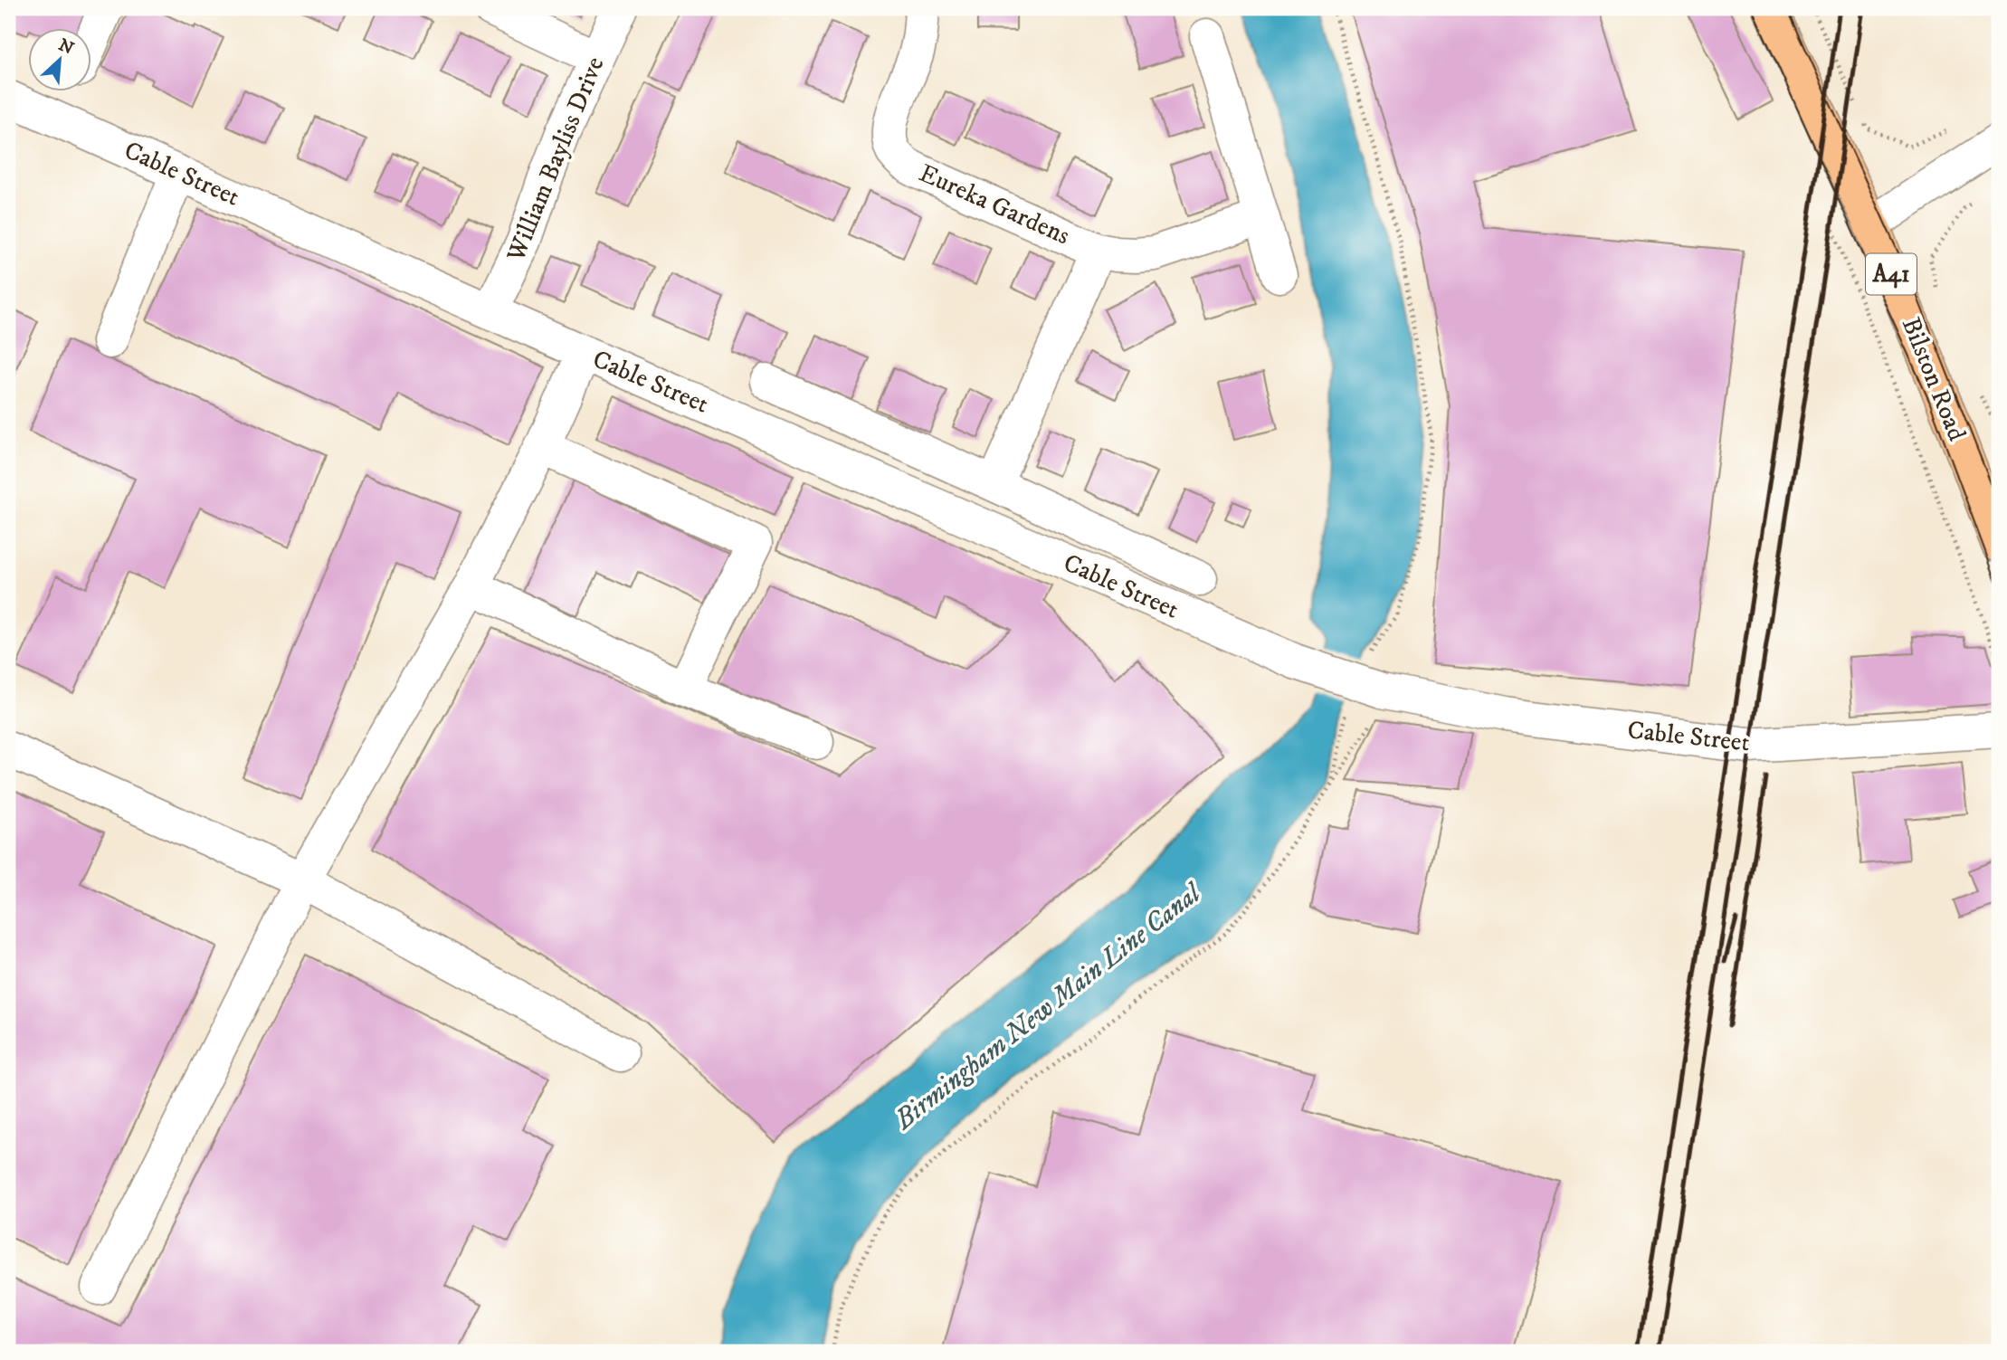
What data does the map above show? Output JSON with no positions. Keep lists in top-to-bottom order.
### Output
{
  "streets": {
    "highway": ["A41", "Bilston Road"],
    "street": ["William Bayliss Drive", "Cable Street", "Eureka Gardens"]
  },
  "crossings": [
    ["William Bayliss Drive", "Cable Street"]
  ],
  "water": ["Birmingham New Main Line Canal"],
  "north": "top right"
}
